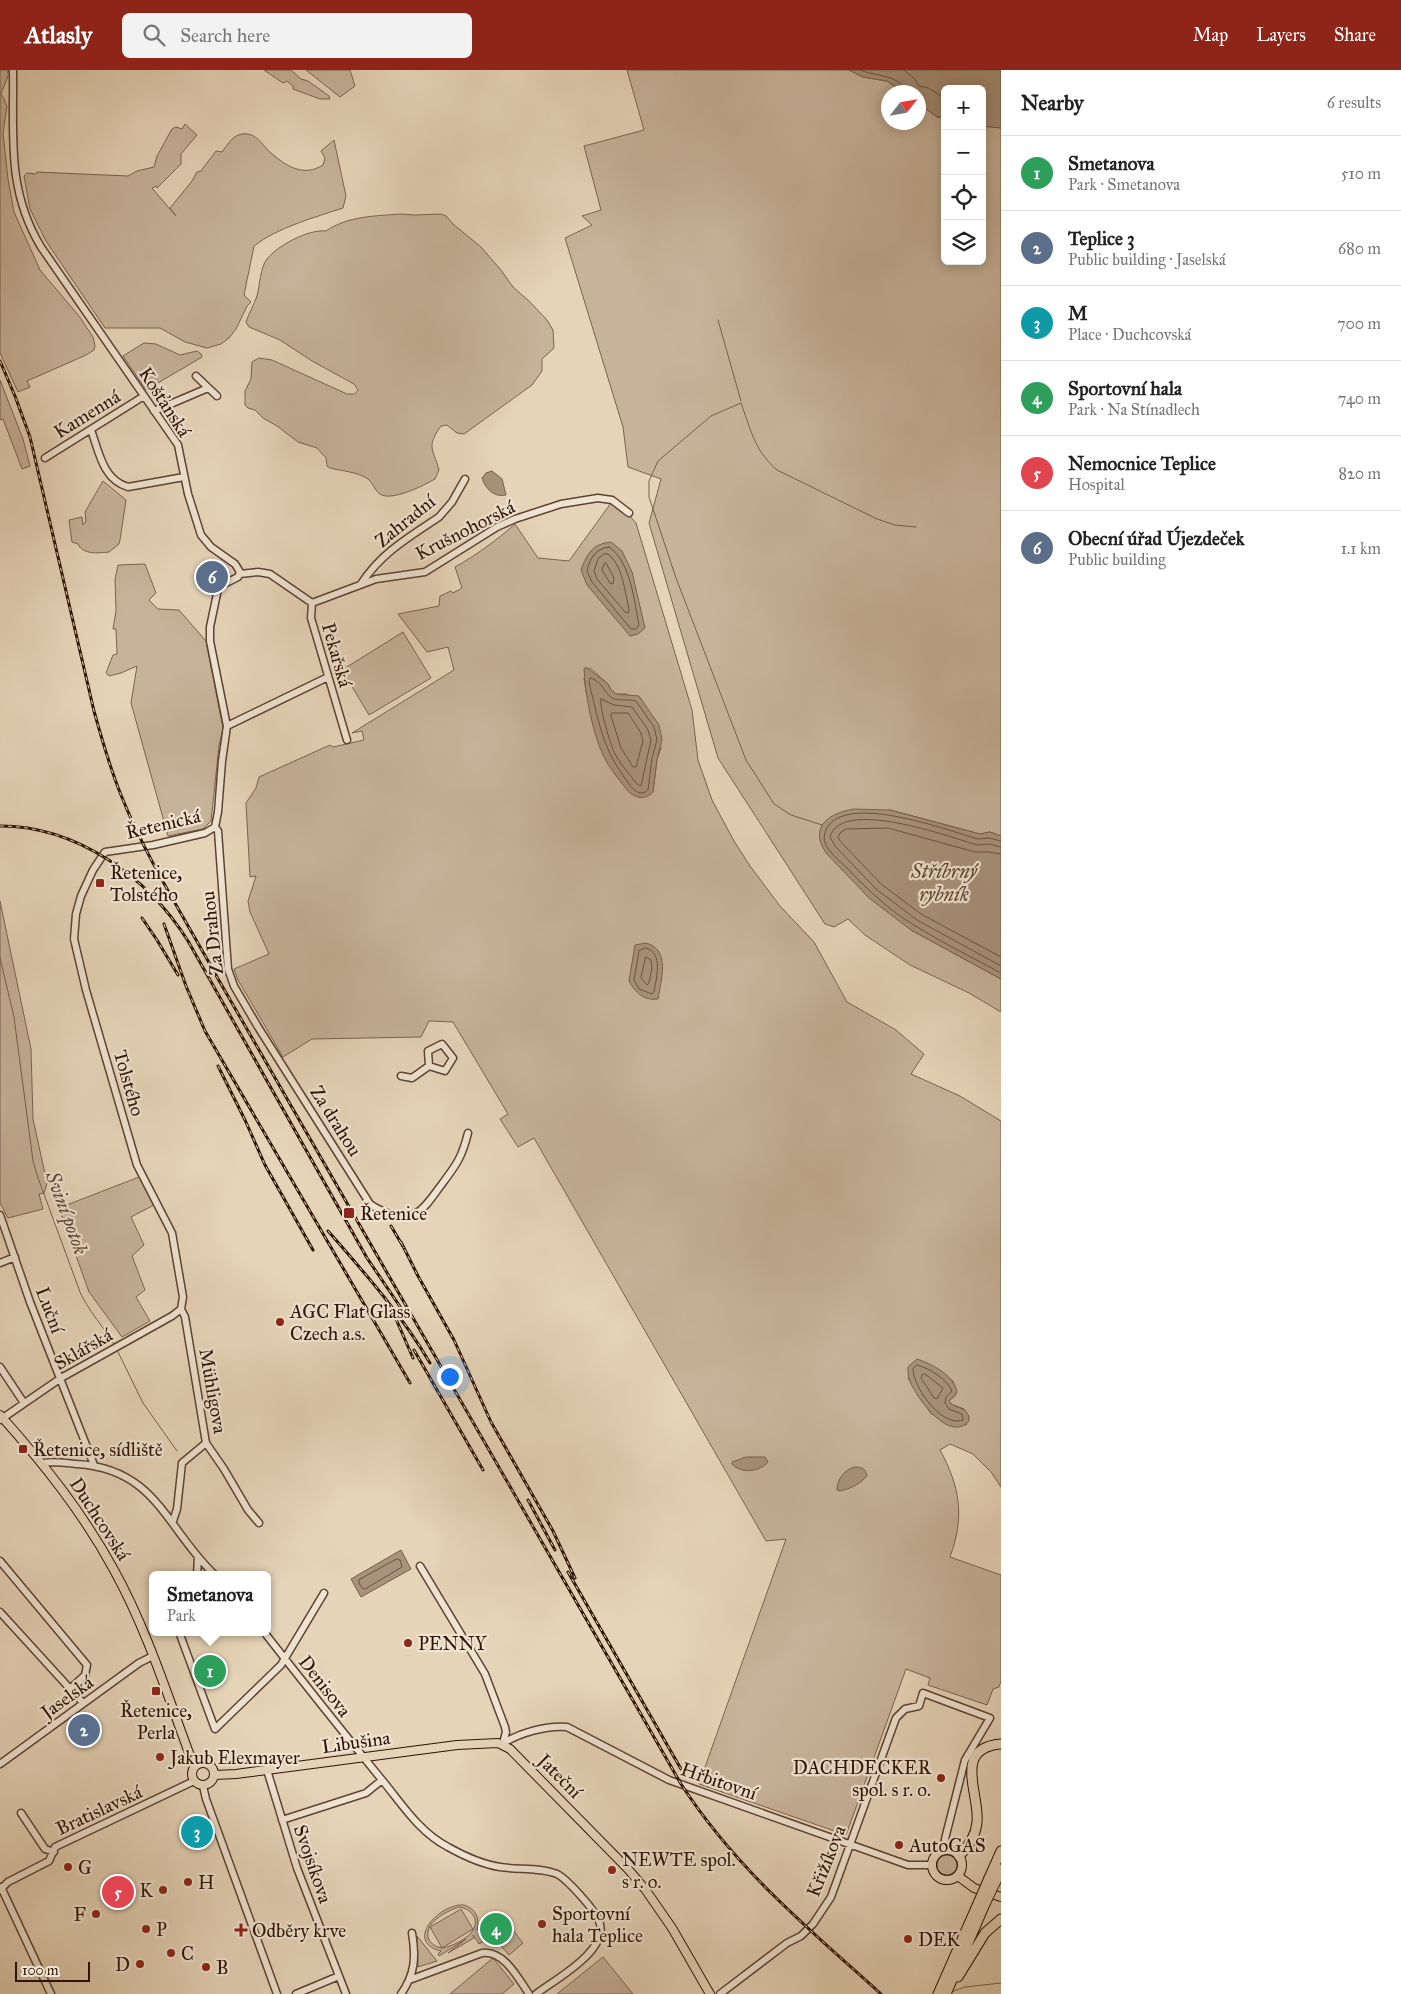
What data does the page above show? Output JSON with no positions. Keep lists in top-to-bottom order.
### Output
{
  "streets": {
    "main road": ["Duchcovská", "Libušina", "Jateční"],
    "street": [
      "Košťanská",
      "Kamenná",
      "Zahradní",
      "Krušnohorská",
      "Pekařská",
      "Řetenická",
      "Za Drahou",
      "Tolstého",
      "Za drahou",
      "Luční",
      "Sklářská",
      "Mühligova",
      "Denisova",
      "Jaselská",
      "Hřbitovní",
      "Bratislavská",
      "Křižíkova",
      "Svojsíkova"
    ]
  },
  "crossings": [
    ["Košťanská", "Kamenná"],
    ["Košťanská", "Pekařská"],
    ["Košťanská", "Řetenická"],
    ["Zahradní", "Krušnohorská"],
    ["Krušnohorská", "Pekařská"],
    ["Pekařská", "Řetenická"],
    ["Řetenická", "Za Drahou"],
    ["Řetenická", "Tolstého"],
    ["Za Drahou", "Za drahou"],
    ["Tolstého", "Sklářská"],
    ["Tolstého", "Mühligova"],
    ["Luční", "Sklářská"],
    ["Sklářská", "Mühligova"],
    ["Sklářská", "Duchcovská"],
    ["Duchcovská", "Jaselská"],
    ["Duchcovská", "Libušina"],
    ["Duchcovská", "Bratislavská"],
    ["Denisova", "Libušina"],
    ["Libušina", "Jateční"],
    ["Libušina", "Hřbitovní"],
    ["Libušina", "Bratislavská"],
    ["Libušina", "Svojsíkova"],
    ["Jateční", "Hřbitovní"],
    ["Hřbitovní", "Křižíkova"]
  ],
  "water": ["Stříbrný rybník", "Sviní potok"],
  "places": {
    "transit": [
      "Řetenice, Tolstého",
      "Řetenice",
      "Řetenice, sídliště",
      "Řetenice, Perla"
    ],
    "other": [
      "AGC Flat Glass Czech a.s.",
      "PENNY",
      "Jakub Elexmayer",
      "DACHDECKER spol. s r. o.",
      "AutoGAS",
      "G",
      "NEWTE spol. s r. o.",
      "H",
      "K",
      "F",
      "Sportovní hala Teplice",
      "P",
      "DEK",
      "C",
      "D",
      "B"
    ],
    "health": ["Odběry krve"]
  },
  "scale_bar": "100 m",
  "north": "top right",
  "page": {
    "header": "Atlasly",
    "search": "Search here",
    "nav": ["Map", "Layers", "Share"],
    "heading": ["Nearby", "6 results"],
    "map_buttons": ["+", "−"],
    "list": [
      {
        "mark": "1",
        "name": "Smetanova",
        "note": "Park · Smetanova",
        "value": "510 m"
      },
      {
        "mark": "2",
        "name": "Teplice 3",
        "note": "Public building · Jaselská",
        "value": "680 m"
      },
      {
        "mark": "3",
        "name": "M",
        "note": "Place · Duchcovská",
        "value": "700 m"
      },
      {
        "mark": "4",
        "name": "Sportovní hala",
        "note": "Park · Na Stínadlech",
        "value": "740 m"
      },
      {
        "mark": "5",
        "name": "Nemocnice Teplice",
        "note": "Hospital",
        "value": "820 m"
      },
      {
        "mark": "6",
        "name": "Obecní úřad Újezdeček",
        "note": "Public building",
        "value": "1.1 km"
      }
    ],
    "pins": [
      "6",
      "1",
      "2",
      "3",
      "5",
      "4"
    ],
    "popup": ["Smetanova", "Park"],
    "scale": "100 m"
  }
}
